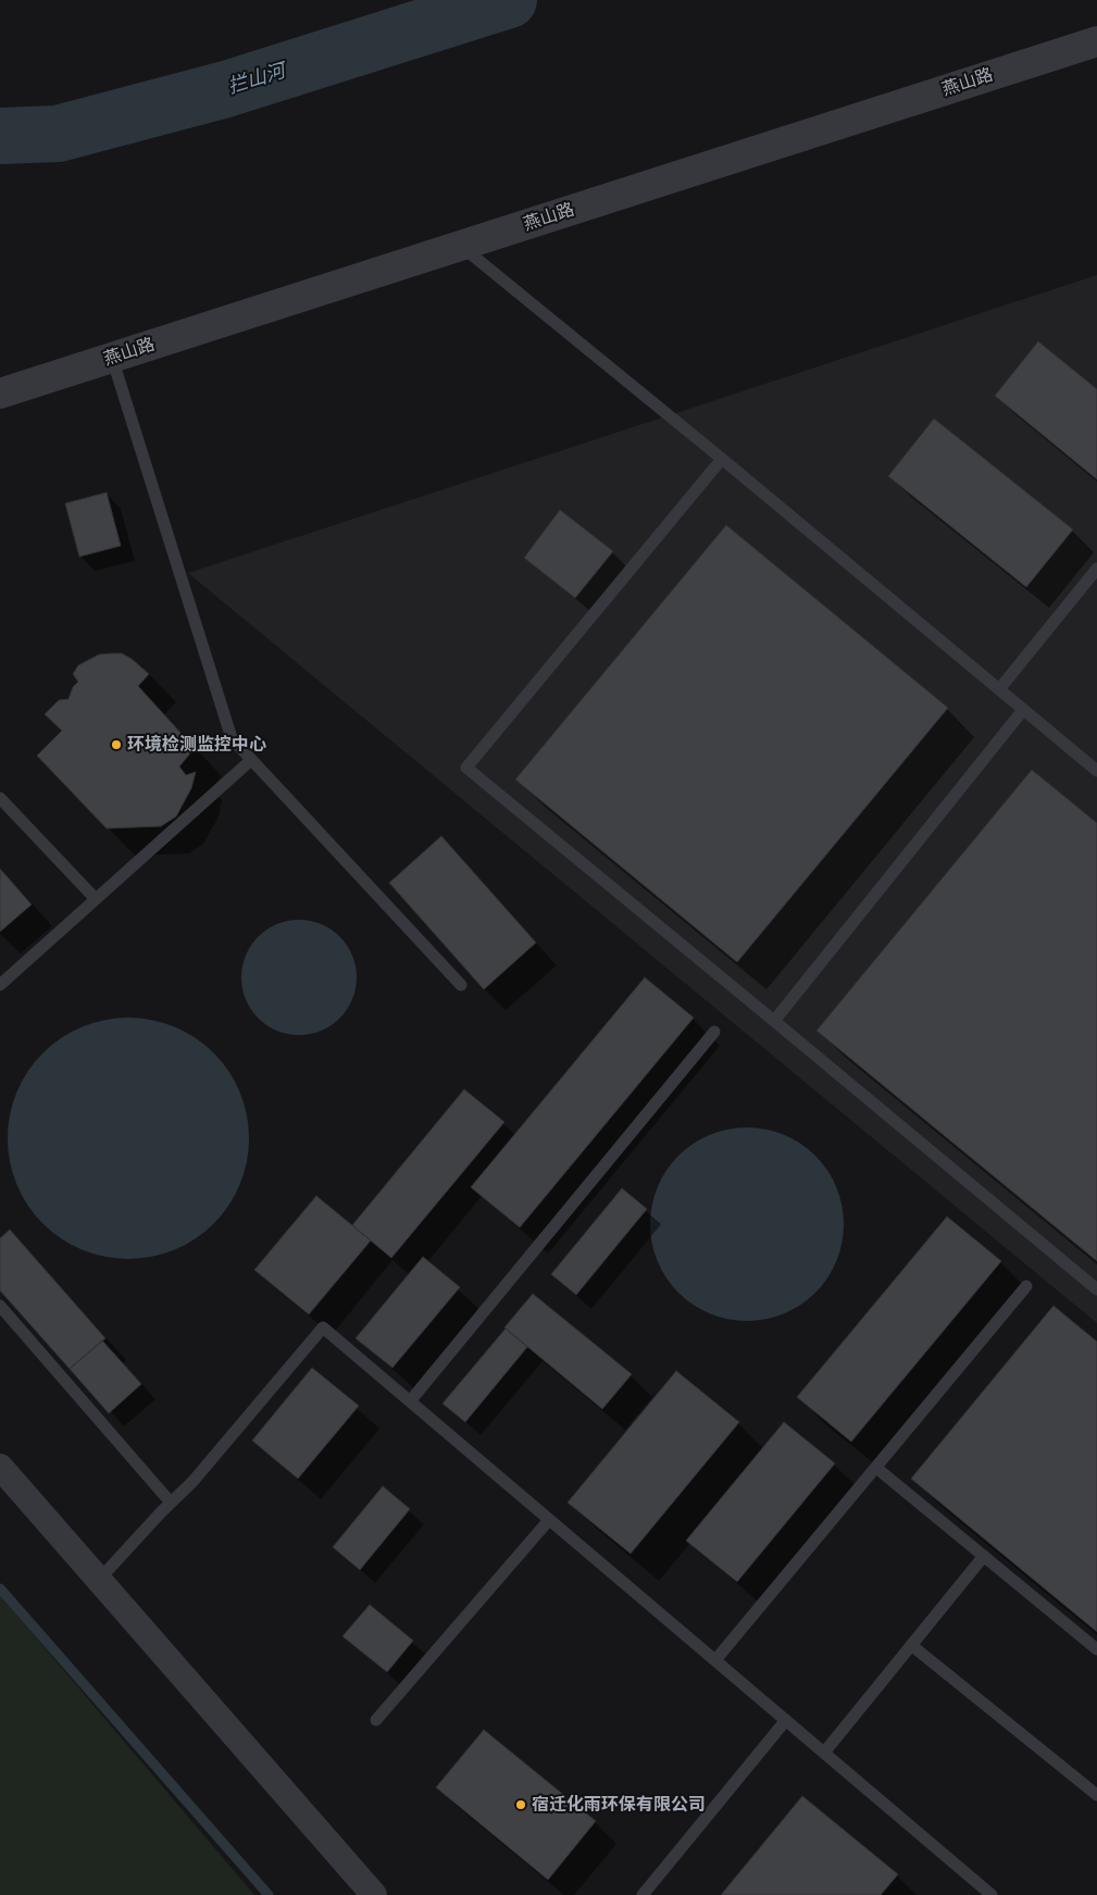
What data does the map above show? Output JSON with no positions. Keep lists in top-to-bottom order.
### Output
{
  "streets": {
    "street": ["燕山路"]
  },
  "water": ["拦山河"],
  "places": ["环境检测监控中心", "宿迁化雨环保有限公司"]
}
